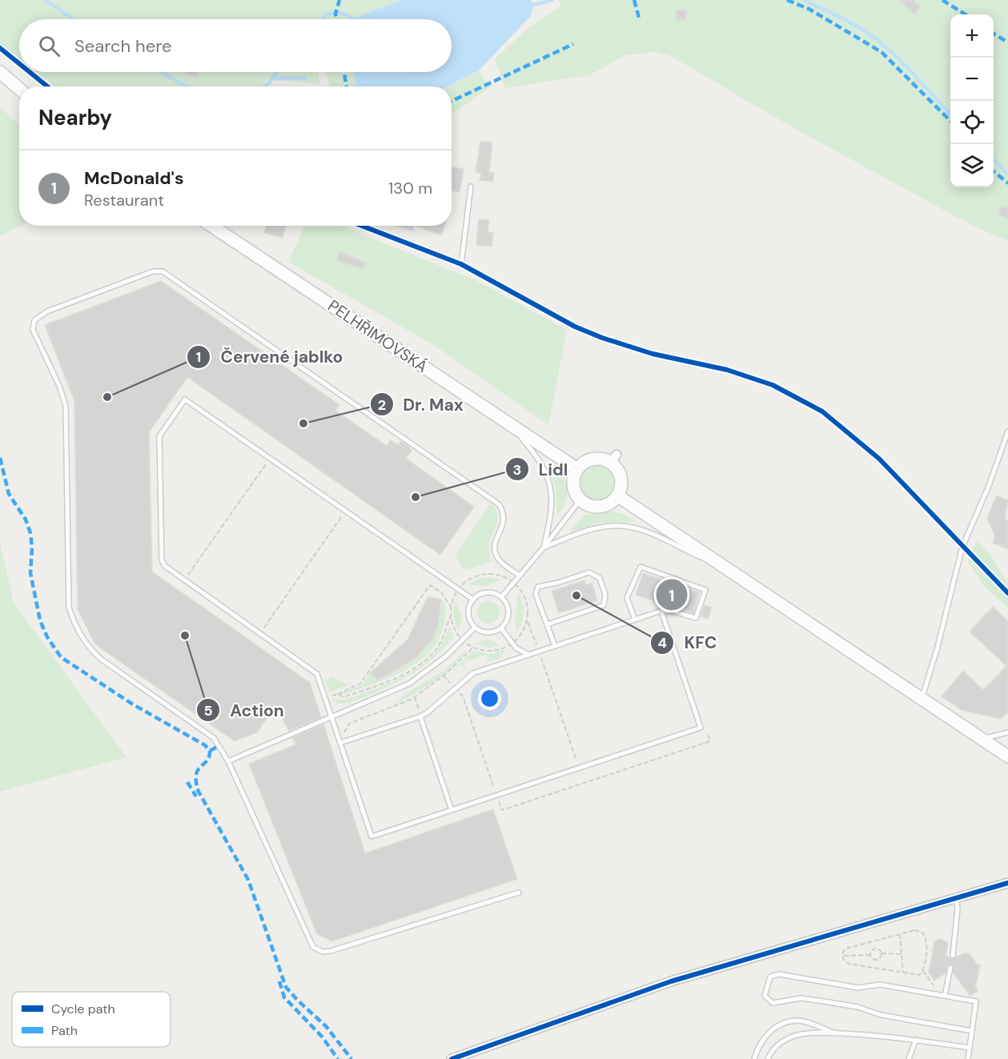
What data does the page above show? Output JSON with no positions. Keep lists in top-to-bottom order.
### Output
{
  "streets": {
    "main road": ["PELHŘIMOVSKÁ"]
  },
  "places": [
    "Červené jablko",
    "Dr. Max",
    "Lidl",
    "KFC",
    "Action"
  ],
  "legend": ["Cycle path", "Path"],
  "page": {
    "map_buttons": ["+", "−"],
    "search": "Search here",
    "heading": "Nearby",
    "list": [
      {
        "mark": "1",
        "name": "McDonald's",
        "note": "Restaurant",
        "value": "130 m"
      }
    ],
    "pins": "1"
  }
}
